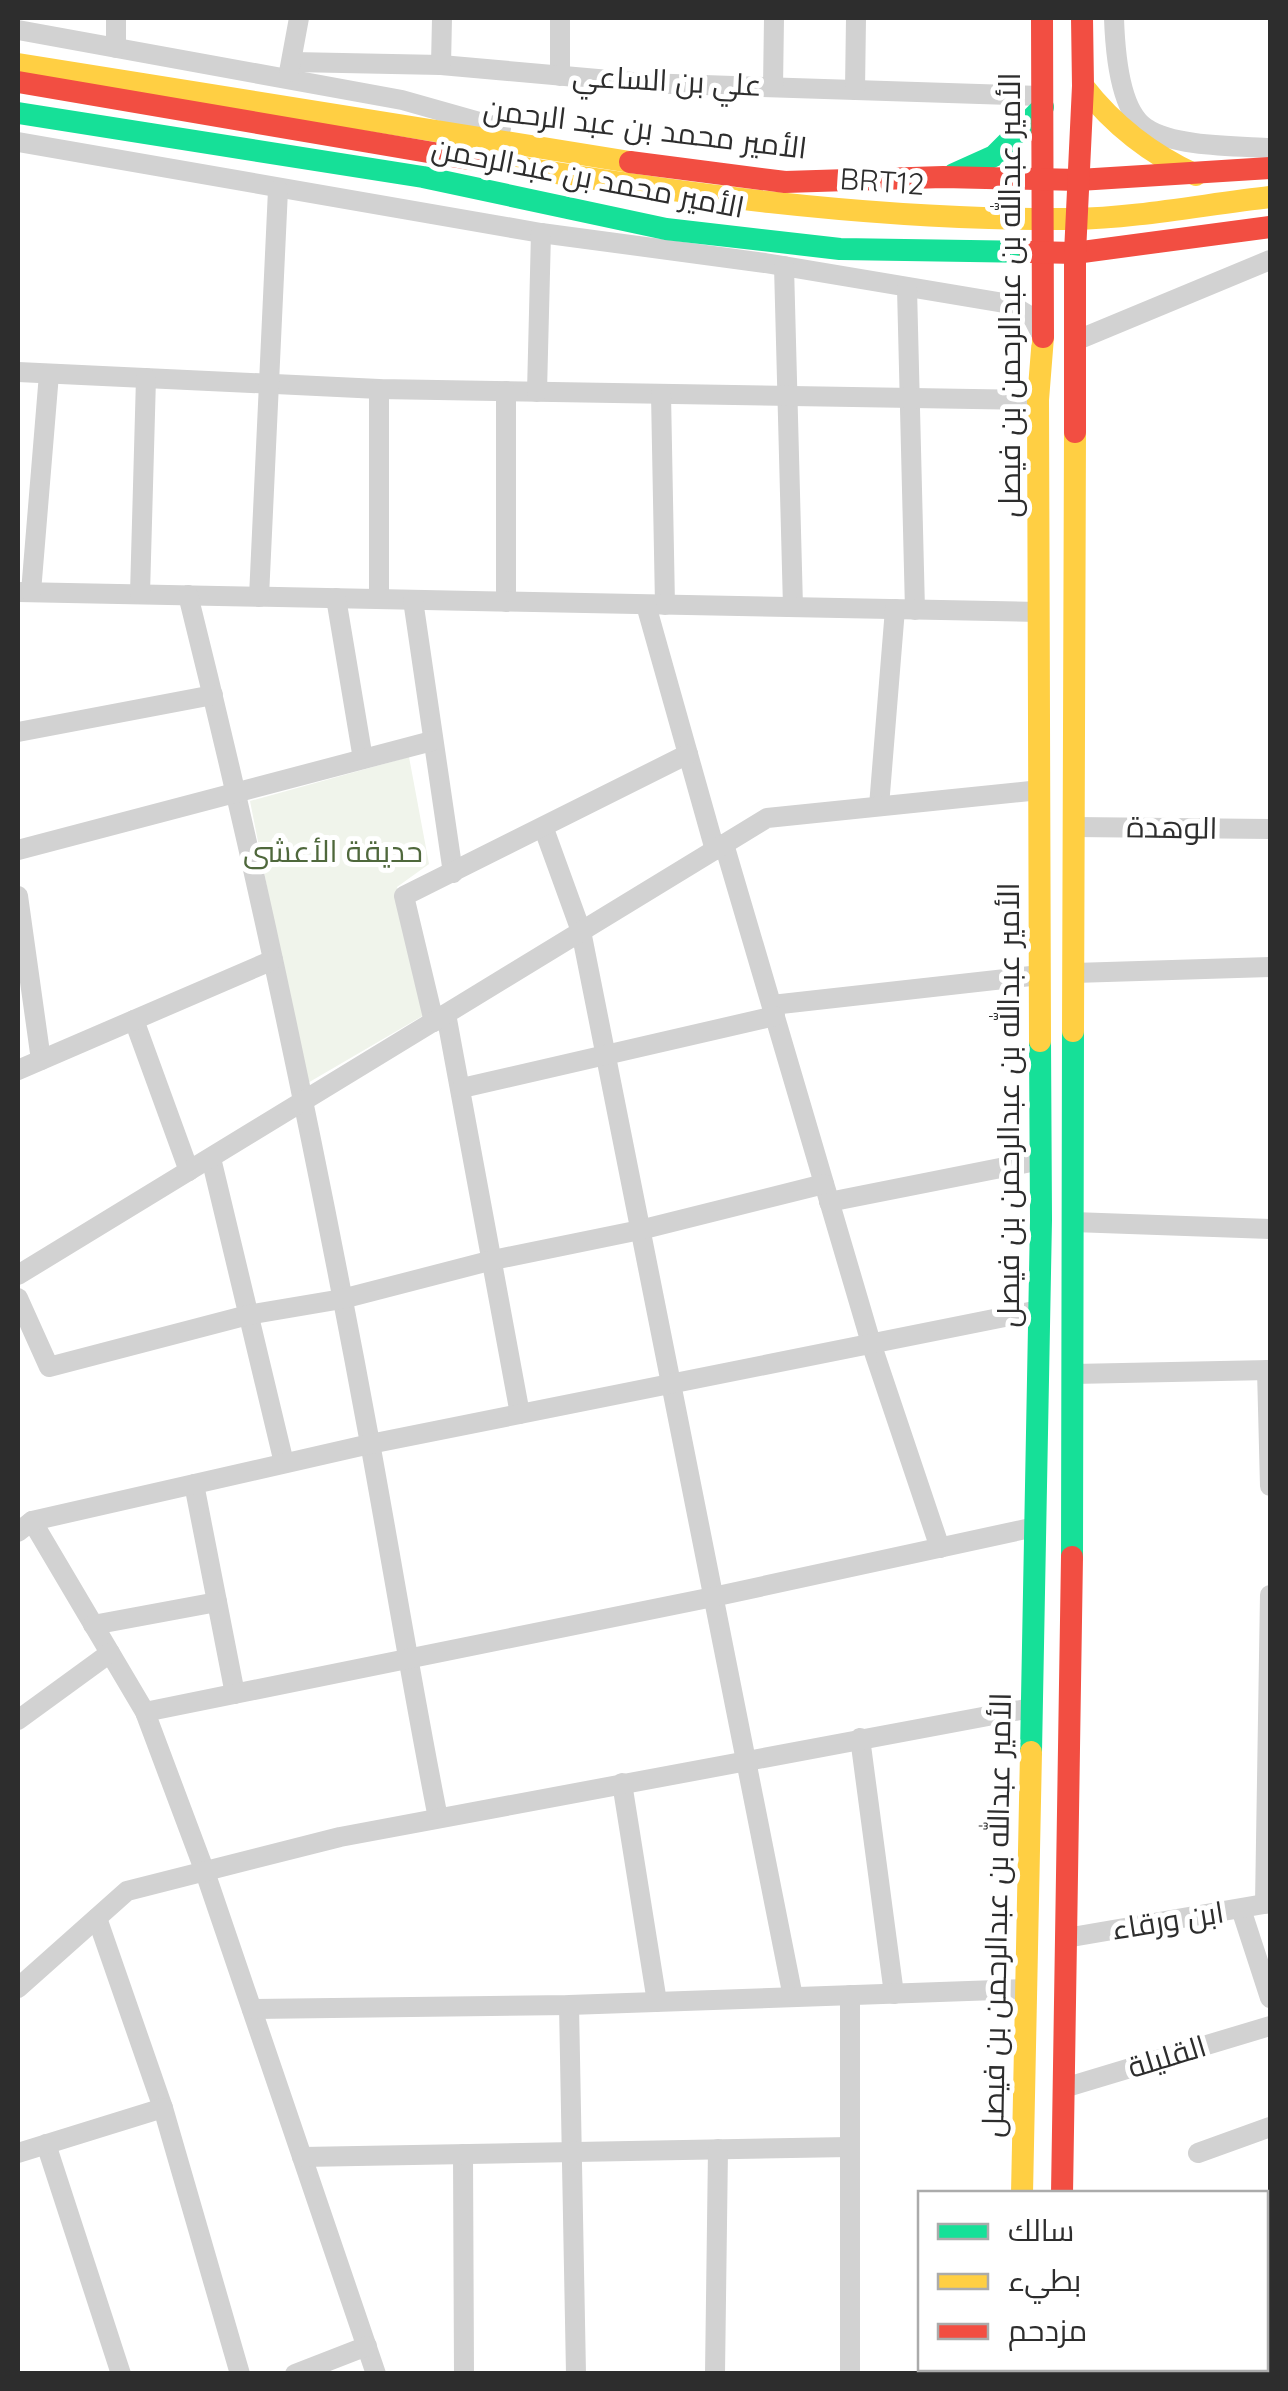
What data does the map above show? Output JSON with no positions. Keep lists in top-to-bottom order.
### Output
{
  "streets": {
    "main road": [
      "الأمير محمد بن عبد الرحمن",
      "الأمير محمد بن عبدالرحمن",
      "BRT12",
      "الأمير عبدالله بن عبدالرحمن بن فيصل"
    ],
    "street": [
      "علي بن الساعي",
      "الوهدة",
      "ابن ورقاء",
      "القليلة"
    ]
  },
  "crossings": [
    ["علي بن الساعي", "الأمير محمد بن عبدالرحمن"],
    ["علي بن الساعي", "الأمير عبدالله بن عبدالرحمن بن فيصل"],
    ["الأمير محمد بن عبد الرحمن", "الأمير محمد بن عبدالرحمن"],
    ["الأمير محمد بن عبد الرحمن", "الأمير عبدالله بن عبدالرحمن بن فيصل"],
    ["الأمير محمد بن عبدالرحمن", "الأمير عبدالله بن عبدالرحمن بن فيصل"],
    ["BRT12", "الأمير عبدالله بن عبدالرحمن بن فيصل"]
  ],
  "parks": ["حديقة الأعشى"],
  "legend": ["سالك", "بطيء", "مزدحم"]
}
